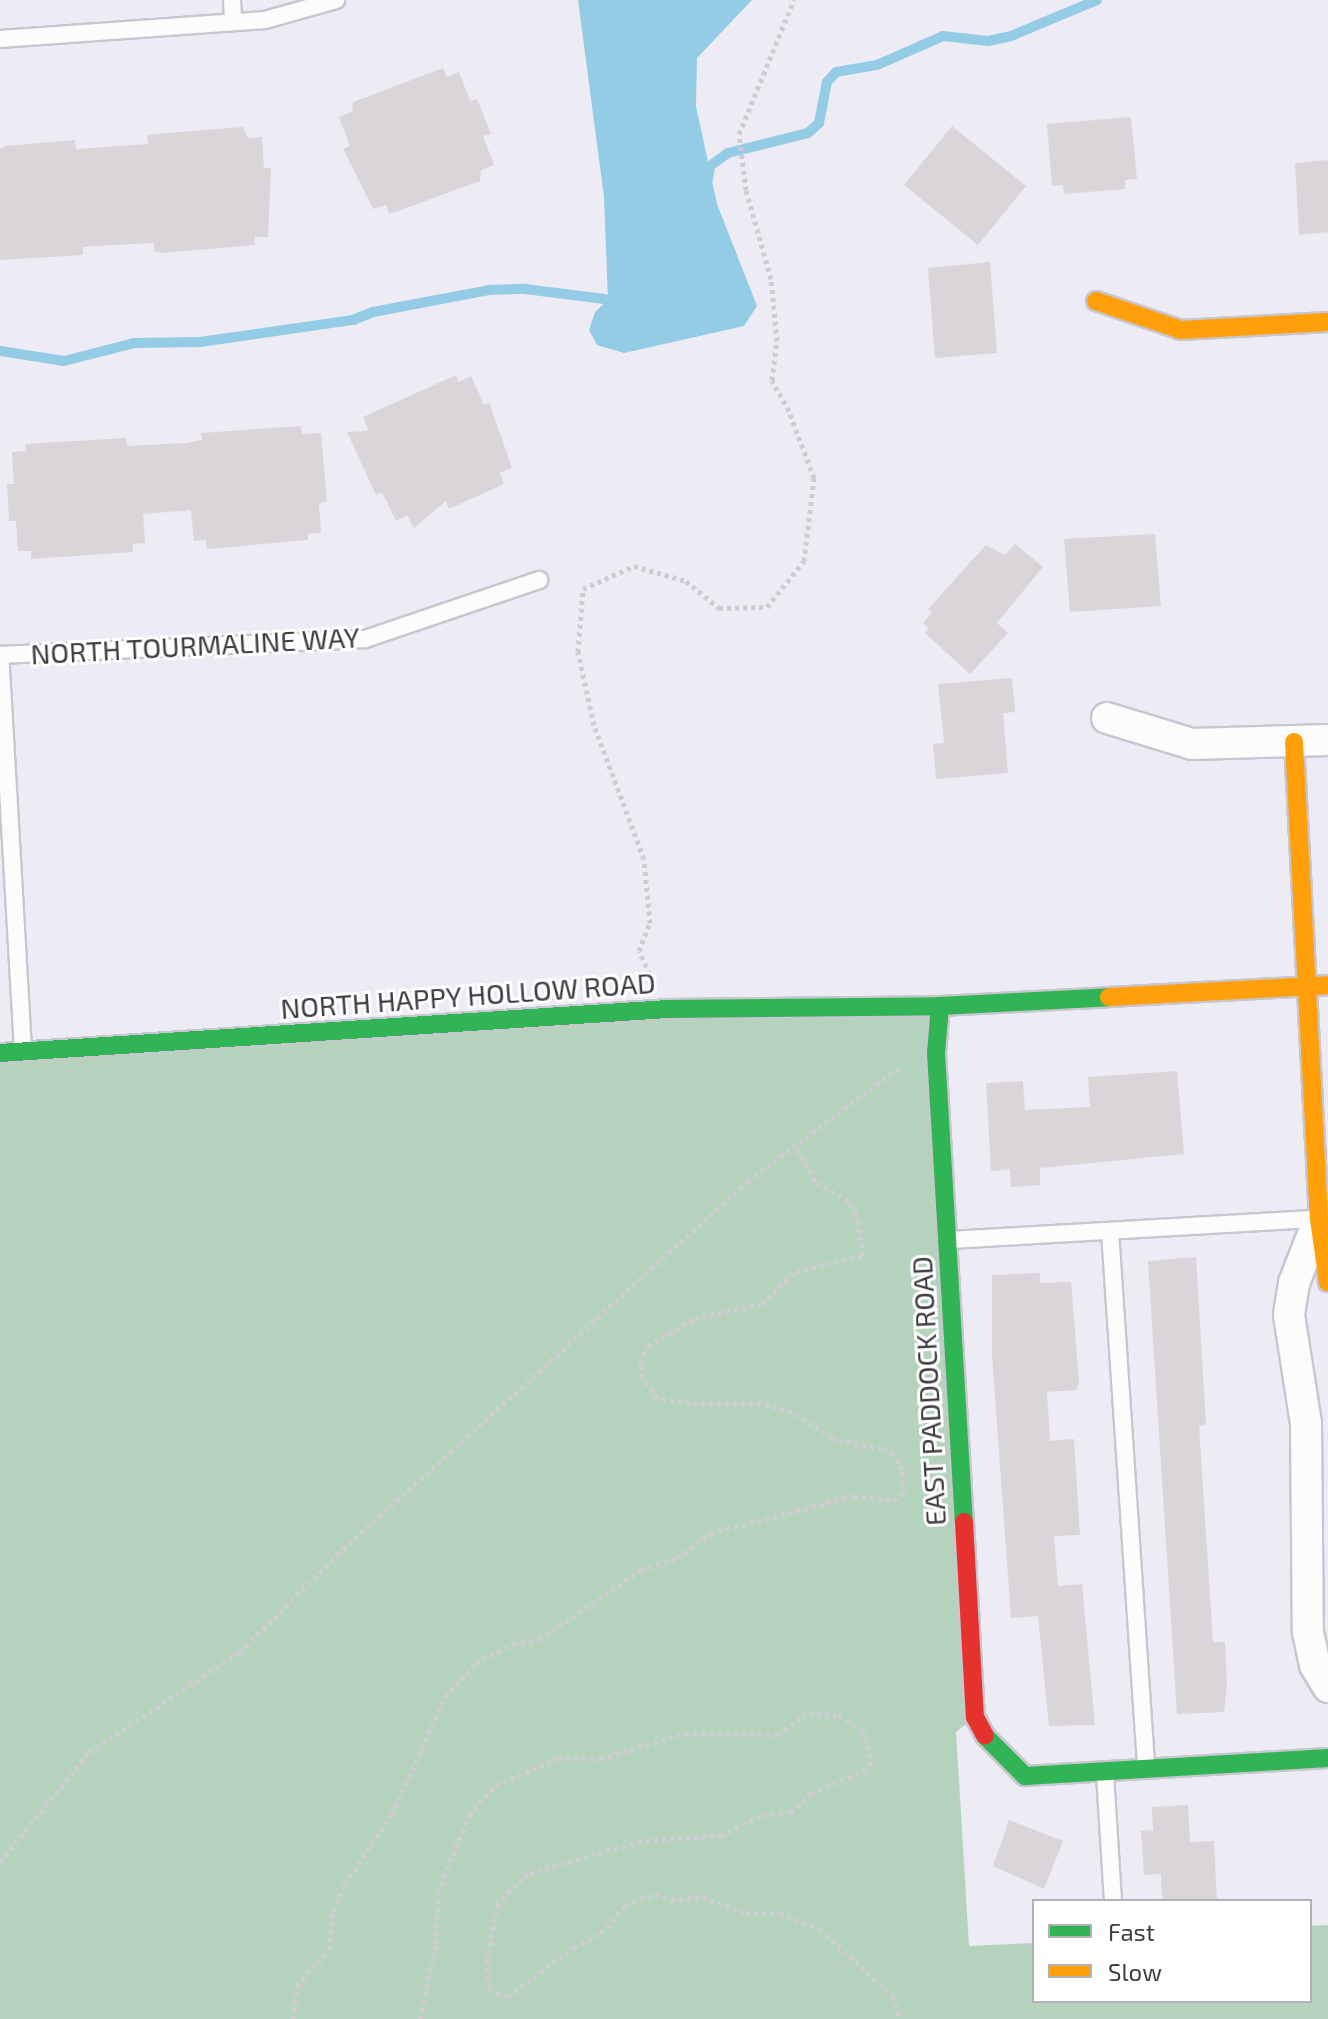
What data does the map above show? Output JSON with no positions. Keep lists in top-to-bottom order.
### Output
{
  "streets": {
    "street": ["NORTH HAPPY HOLLOW ROAD", "EAST PADDOCK ROAD"],
    "lane": ["NORTH TOURMALINE WAY"]
  },
  "crossings": [
    ["NORTH TOURMALINE WAY", "NORTH HAPPY HOLLOW ROAD"],
    ["NORTH HAPPY HOLLOW ROAD", "EAST PADDOCK ROAD"]
  ],
  "legend": ["Fast", "Slow"]
}
